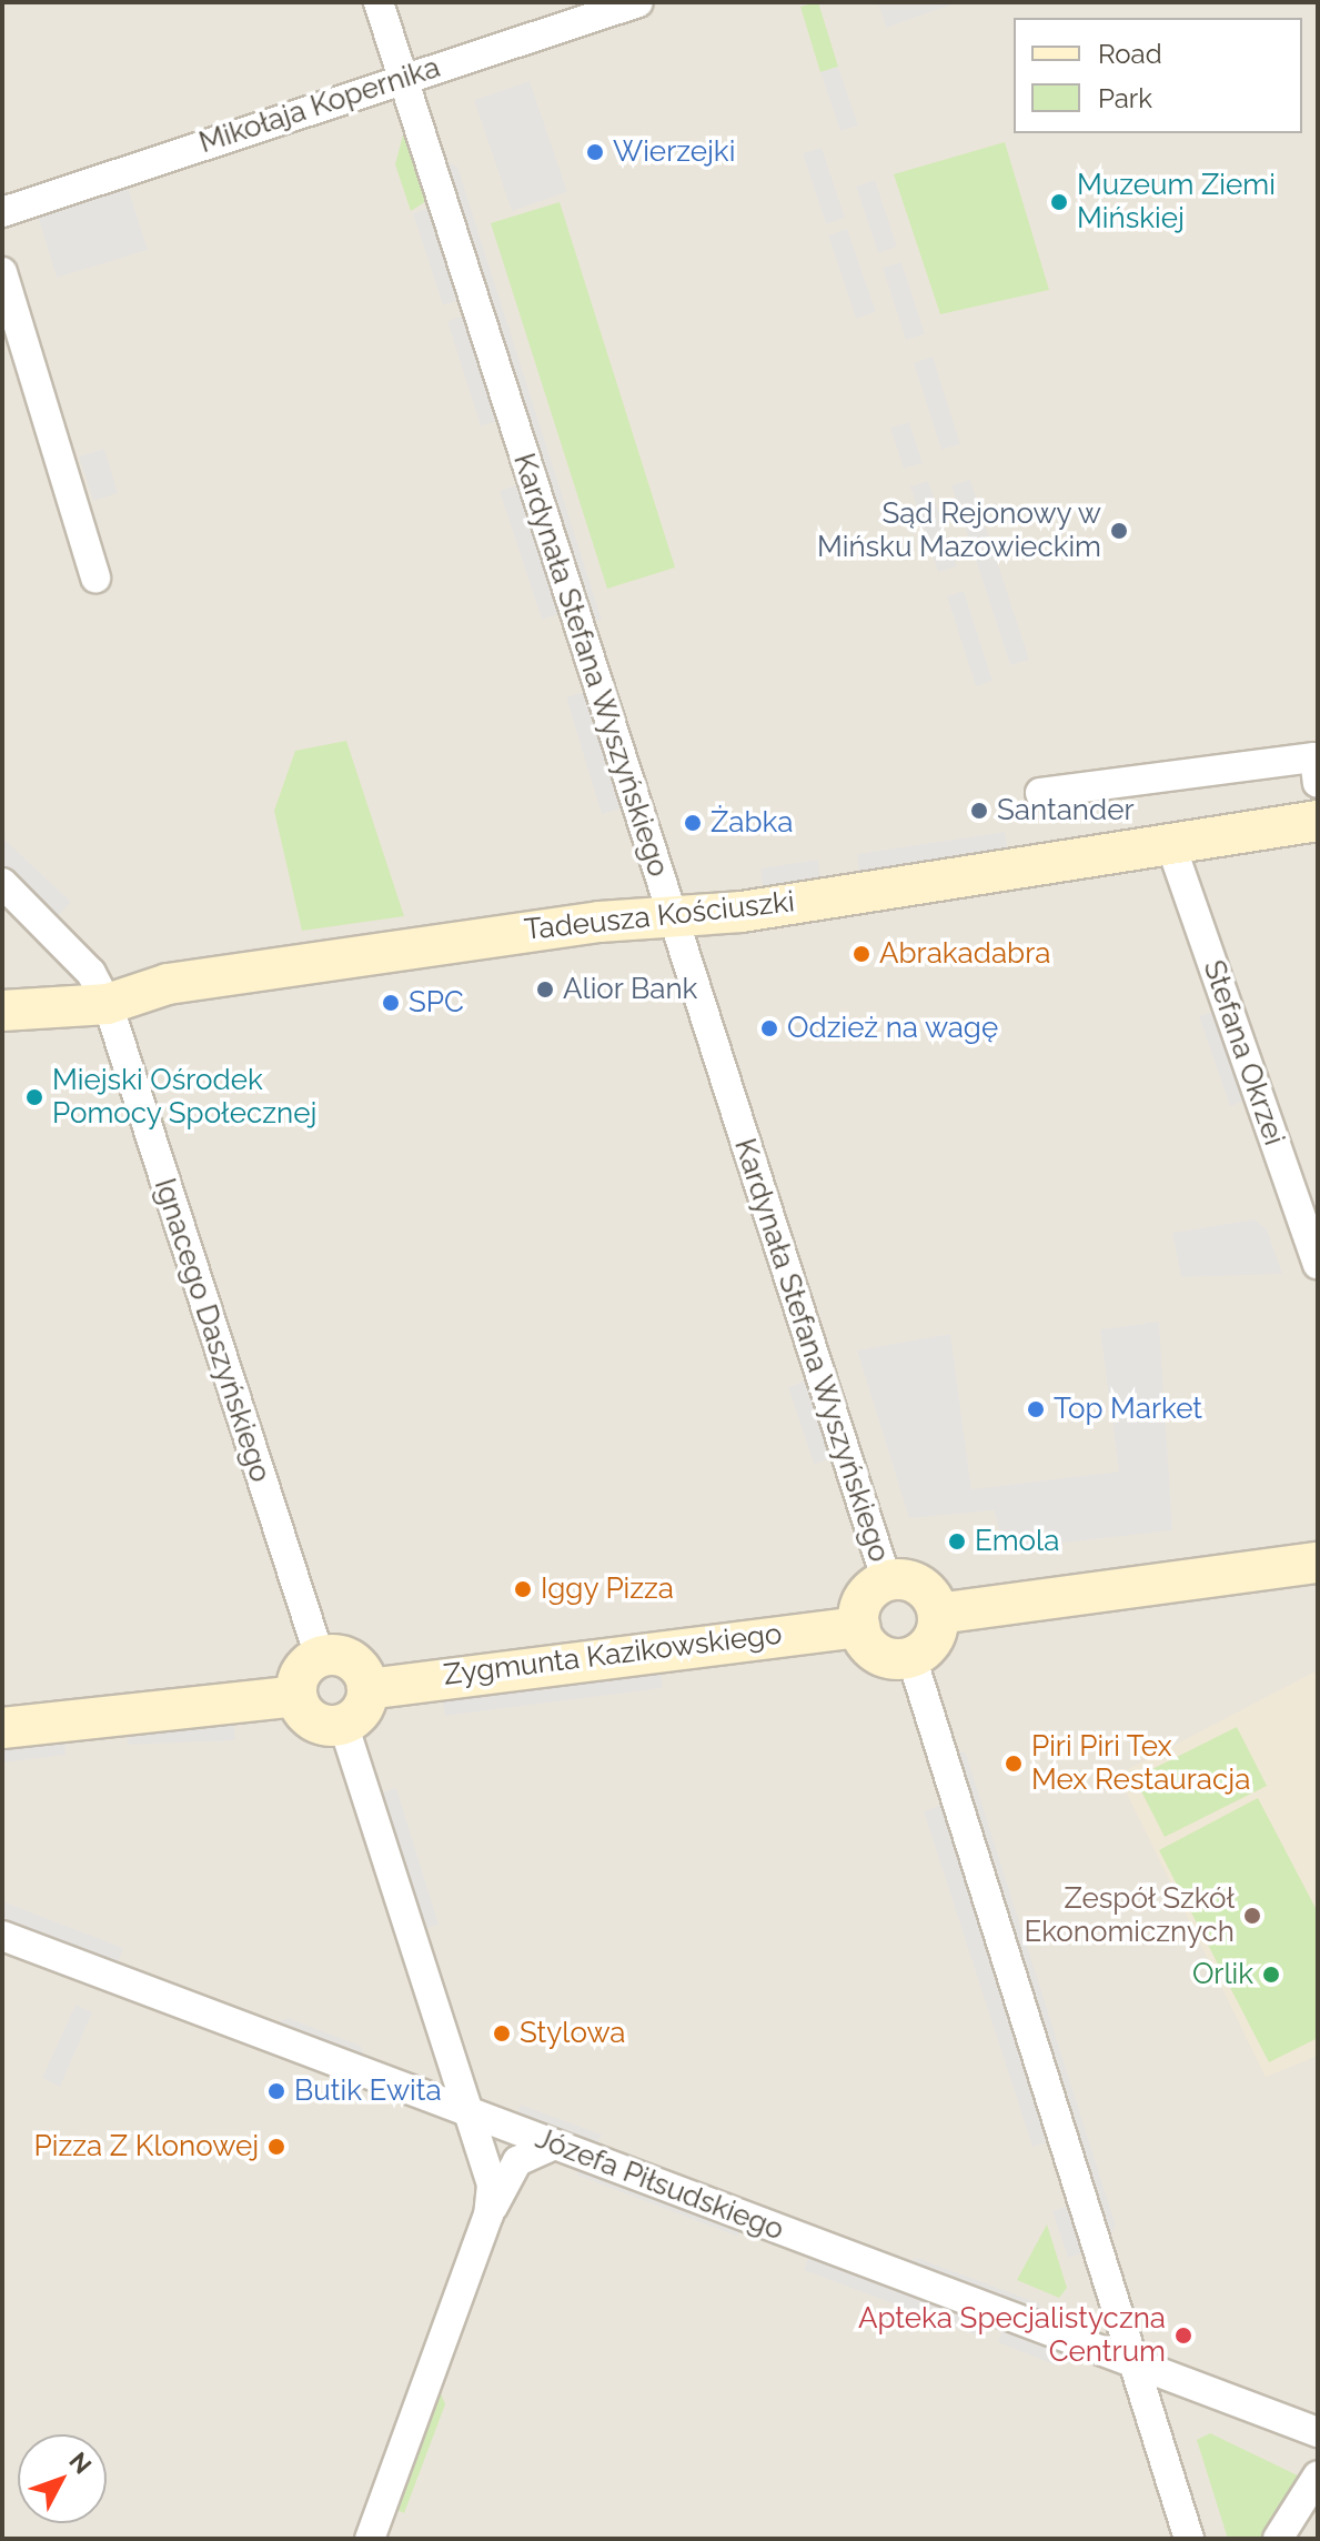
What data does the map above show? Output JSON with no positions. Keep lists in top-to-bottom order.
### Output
{
  "streets": {
    "street": [
      "Mikołaja Kopernika",
      "Kardynała Stefana Wyszyńskiego",
      "Tadeusza Kościuszki",
      "Stefana Okrzei",
      "Ignacego Daszyńskiego",
      "Zygmunta Kazikowskiego",
      "Józefa Piłsudskiego"
    ]
  },
  "crossings": [
    ["Mikołaja Kopernika", "Kardynała Stefana Wyszyńskiego"],
    ["Kardynała Stefana Wyszyńskiego", "Tadeusza Kościuszki"],
    ["Kardynała Stefana Wyszyńskiego", "Zygmunta Kazikowskiego"],
    ["Tadeusza Kościuszki", "Stefana Okrzei"],
    ["Tadeusza Kościuszki", "Ignacego Daszyńskiego"],
    ["Ignacego Daszyńskiego", "Zygmunta Kazikowskiego"]
  ],
  "places": [
    "Wierzejki",
    "Muzeum Ziemi Mińskiej",
    "Sąd Rejonowy w Mińsku Mazowieckim",
    "Santander",
    "Żabka",
    "Abrakadabra",
    "Alior Bank",
    "SPC",
    "Odzież na wagę",
    "Miejski Ośrodek Pomocy Społecznej",
    "Top Market",
    "Emola",
    "Iggy Pizza",
    "Piri Piri Tex Mex Restauracja",
    "Zespół Szkół Ekonomicznych",
    "Orlik",
    "Stylowa",
    "Butik Ewita",
    "Pizza Z Klonowej",
    "Apteka Specjalistyczna Centrum"
  ],
  "legend": ["Road", "Park"],
  "north": "top right"
}
